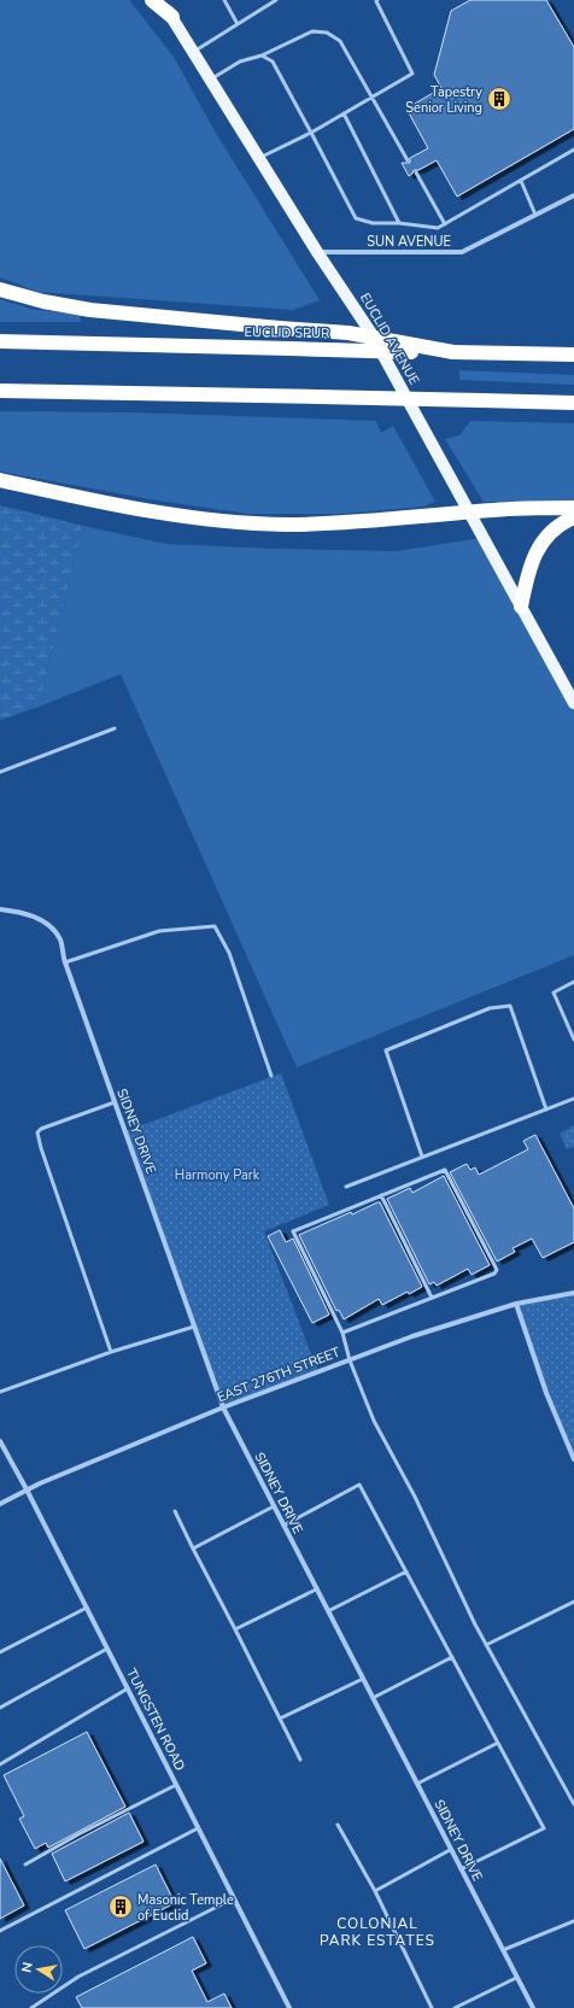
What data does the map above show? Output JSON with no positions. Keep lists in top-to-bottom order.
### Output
{
  "streets": {
    "highway": ["EUCLID SPUR"],
    "main road": ["EUCLID AVENUE"],
    "street": [
      "SUN AVENUE",
      "SIDNEY DRIVE",
      "EAST 276TH STREET",
      "TUNGSTEN ROAD"
    ]
  },
  "crossings": [
    ["SUN AVENUE", "EUCLID AVENUE"],
    ["SIDNEY DRIVE", "EAST 276TH STREET"],
    ["EAST 276TH STREET", "TUNGSTEN ROAD"]
  ],
  "districts": ["COLONIAL PARK ESTATES"],
  "parks": ["Harmony Park"],
  "places": {
    "building": ["Tapestry Senior Living", "Masonic Temple of Euclid"]
  },
  "north": "left"
}
